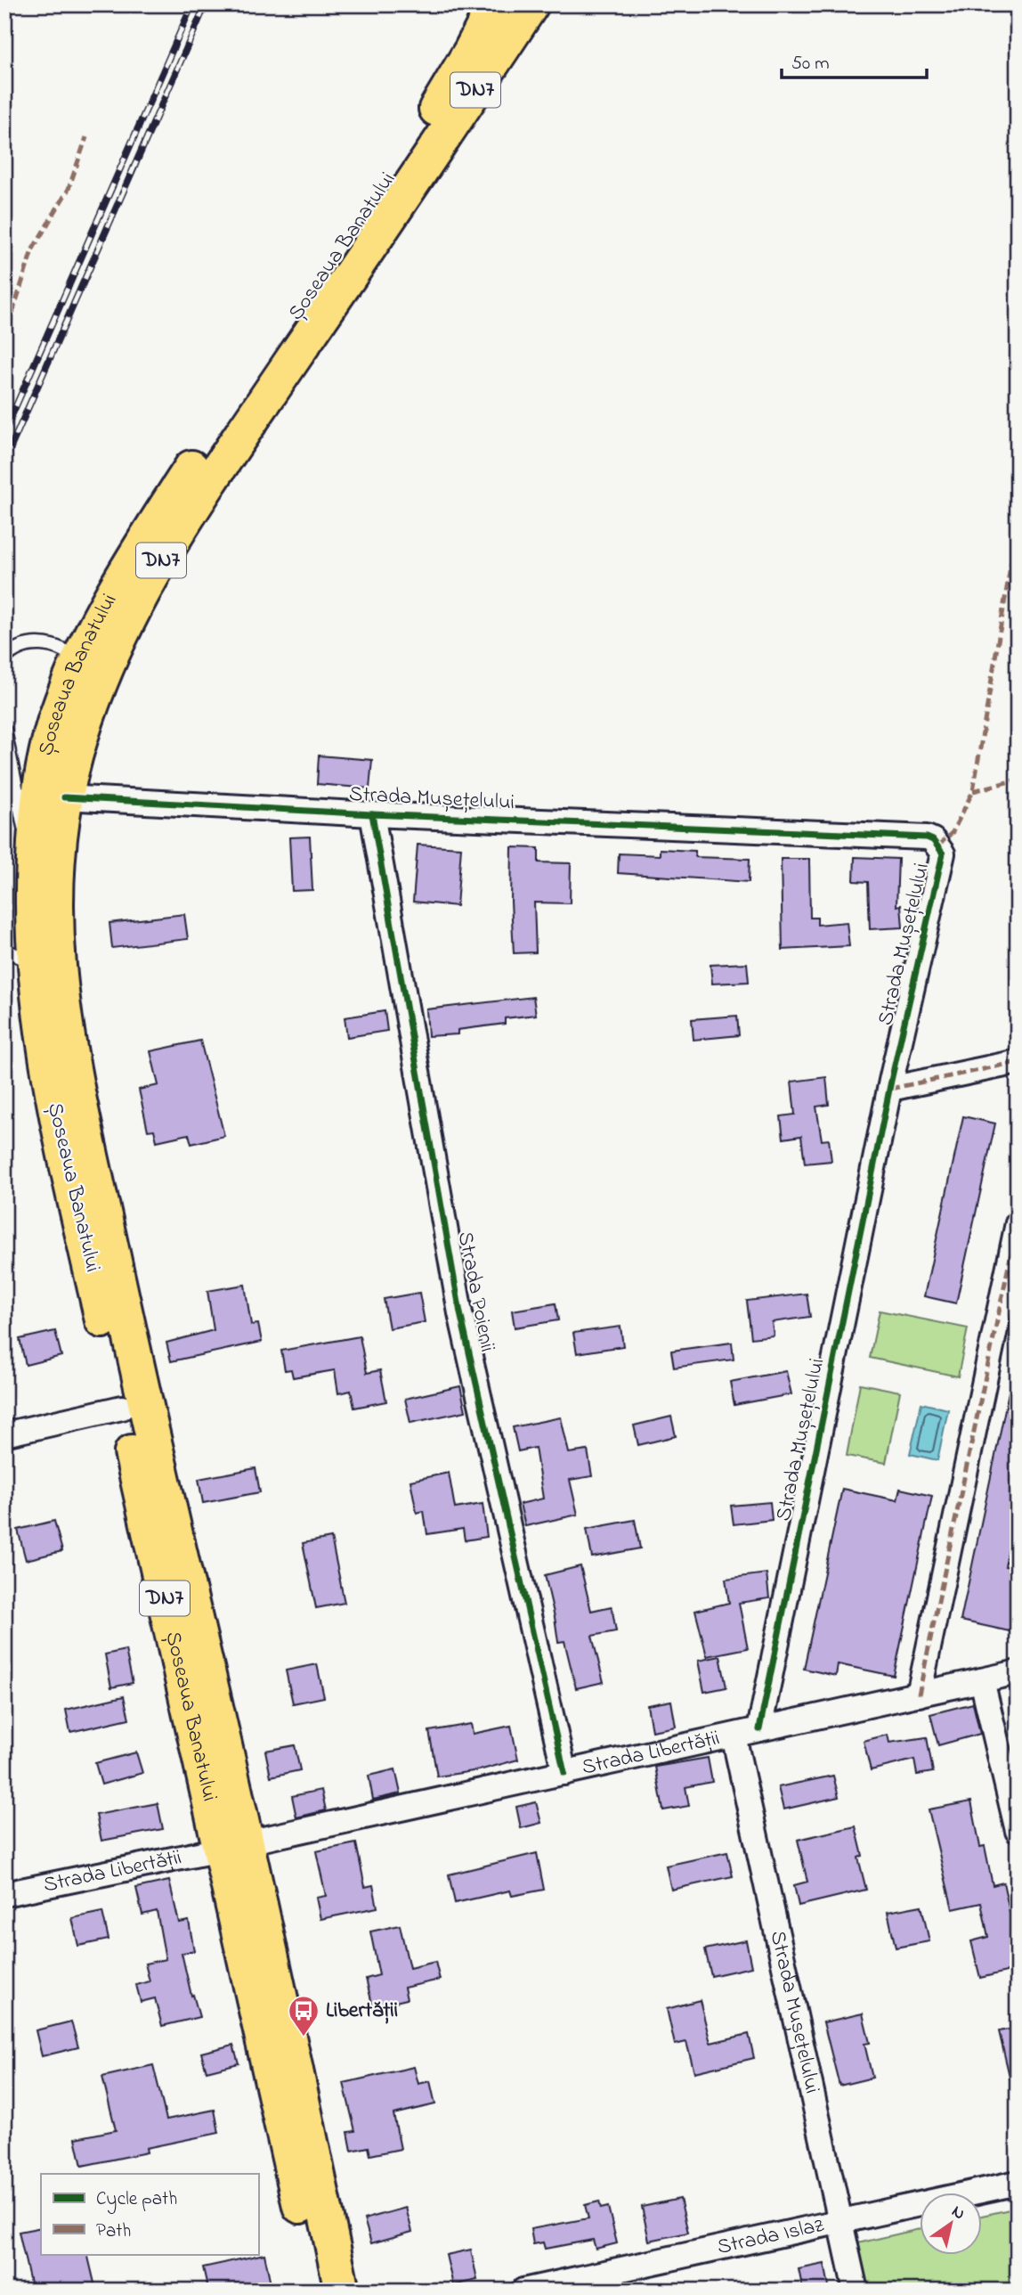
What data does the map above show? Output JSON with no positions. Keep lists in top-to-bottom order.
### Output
{
  "streets": {
    "main road": ["DN7", "Șoseaua Banatului"],
    "street": [
      "Strada Mușețelului",
      "Strada Poienii",
      "Strada Libertății",
      "Strada Islaz"
    ]
  },
  "crossings": [
    ["DN7", "Șoseaua Banatului"],
    ["Șoseaua Banatului", "Strada Mușețelului"],
    ["Șoseaua Banatului", "Strada Libertății"],
    ["Strada Mușețelului", "Strada Poienii"],
    ["Strada Mușețelului", "Strada Libertății"],
    ["Strada Mușețelului", "Strada Islaz"],
    ["Strada Poienii", "Strada Libertății"]
  ],
  "places": {
    "bus stop": ["Libertății"]
  },
  "legend": ["Cycle path", "Path"],
  "scale_bar": "50 m",
  "north": "top right"
}
